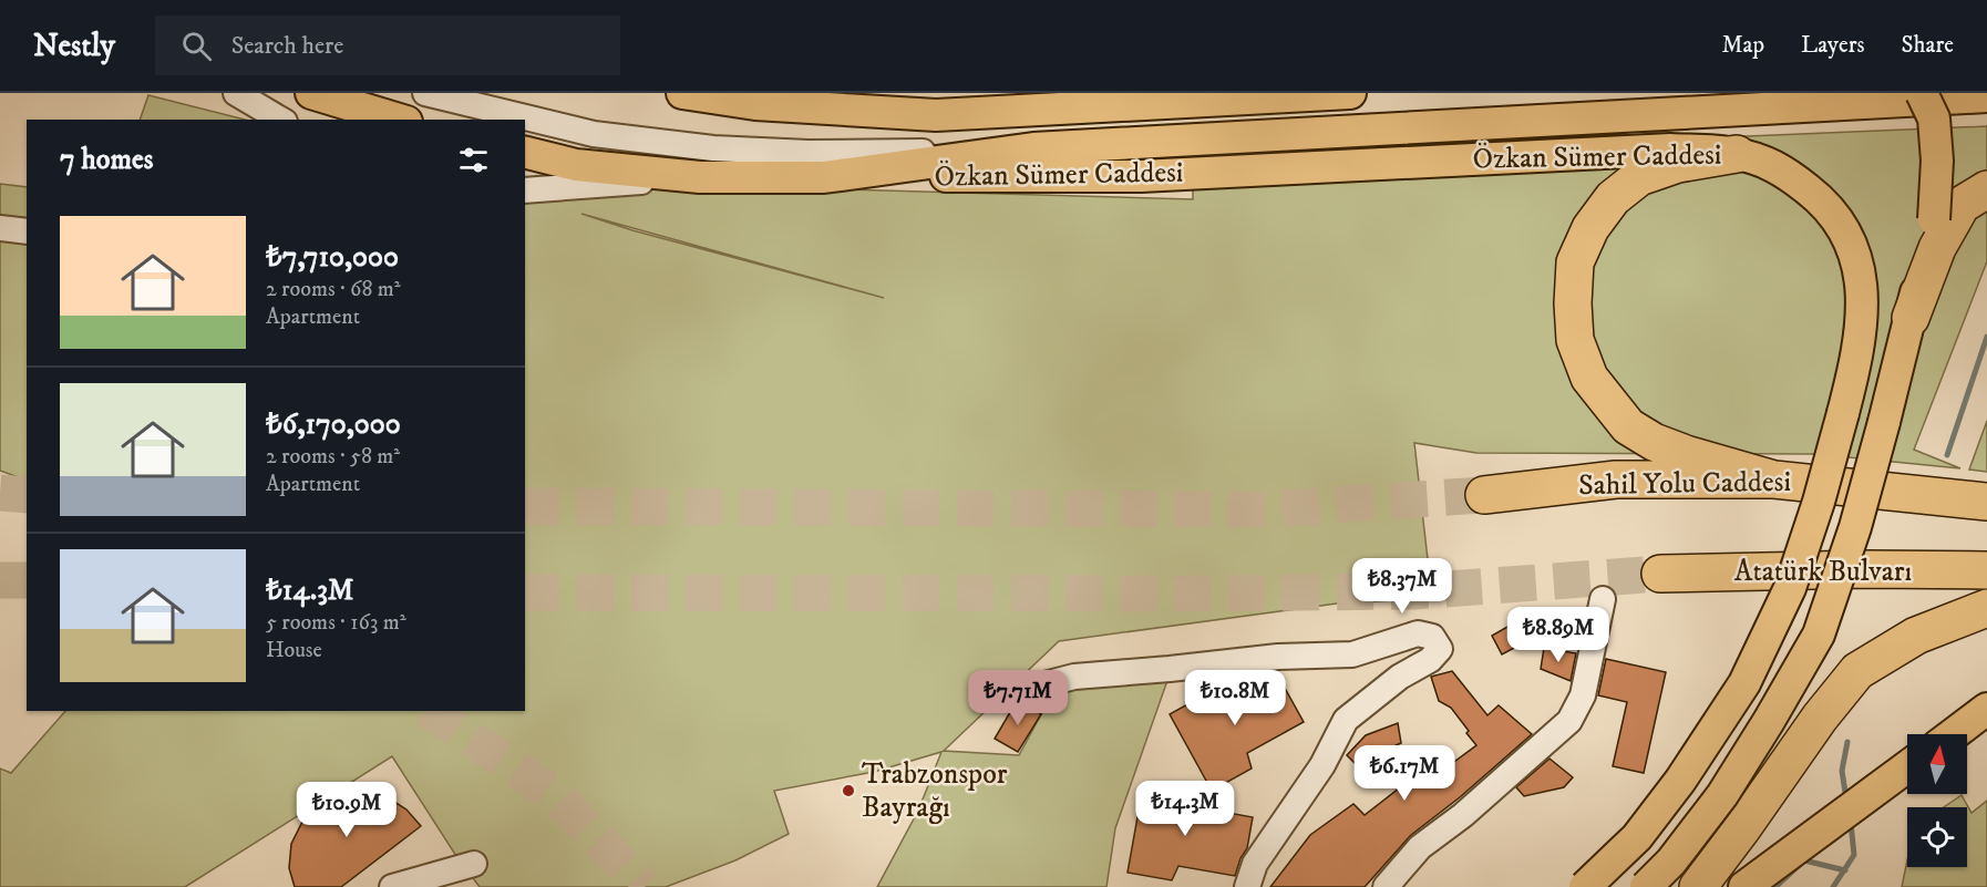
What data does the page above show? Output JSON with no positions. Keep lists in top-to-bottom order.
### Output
{
  "streets": {
    "highway": ["Sahil Yolu Caddesi", "Atatürk Bulvarı"],
    "main road": ["Özkan Sümer Caddesi"]
  },
  "places": ["Trabzonspor Bayrağı"],
  "north": "top",
  "page": {
    "header": "Nestly",
    "search": "Search here",
    "nav": ["Map", "Layers", "Share"],
    "heading": "7 homes",
    "list": [
      {
        "name": "₺7,710,000",
        "note": "2 rooms · 68 m² · Apartment"
      },
      {
        "name": "₺6,170,000",
        "note": "2 rooms · 58 m² · Apartment"
      },
      {
        "name": "₺14.3M",
        "note": "5 rooms · 163 m² · House"
      }
    ],
    "price": [
      "₺8.37M",
      "₺8.89M",
      "₺7.71M",
      "₺10.8M",
      "₺6.17M",
      "₺14.3M",
      "₺10.9M"
    ]
  }
}
